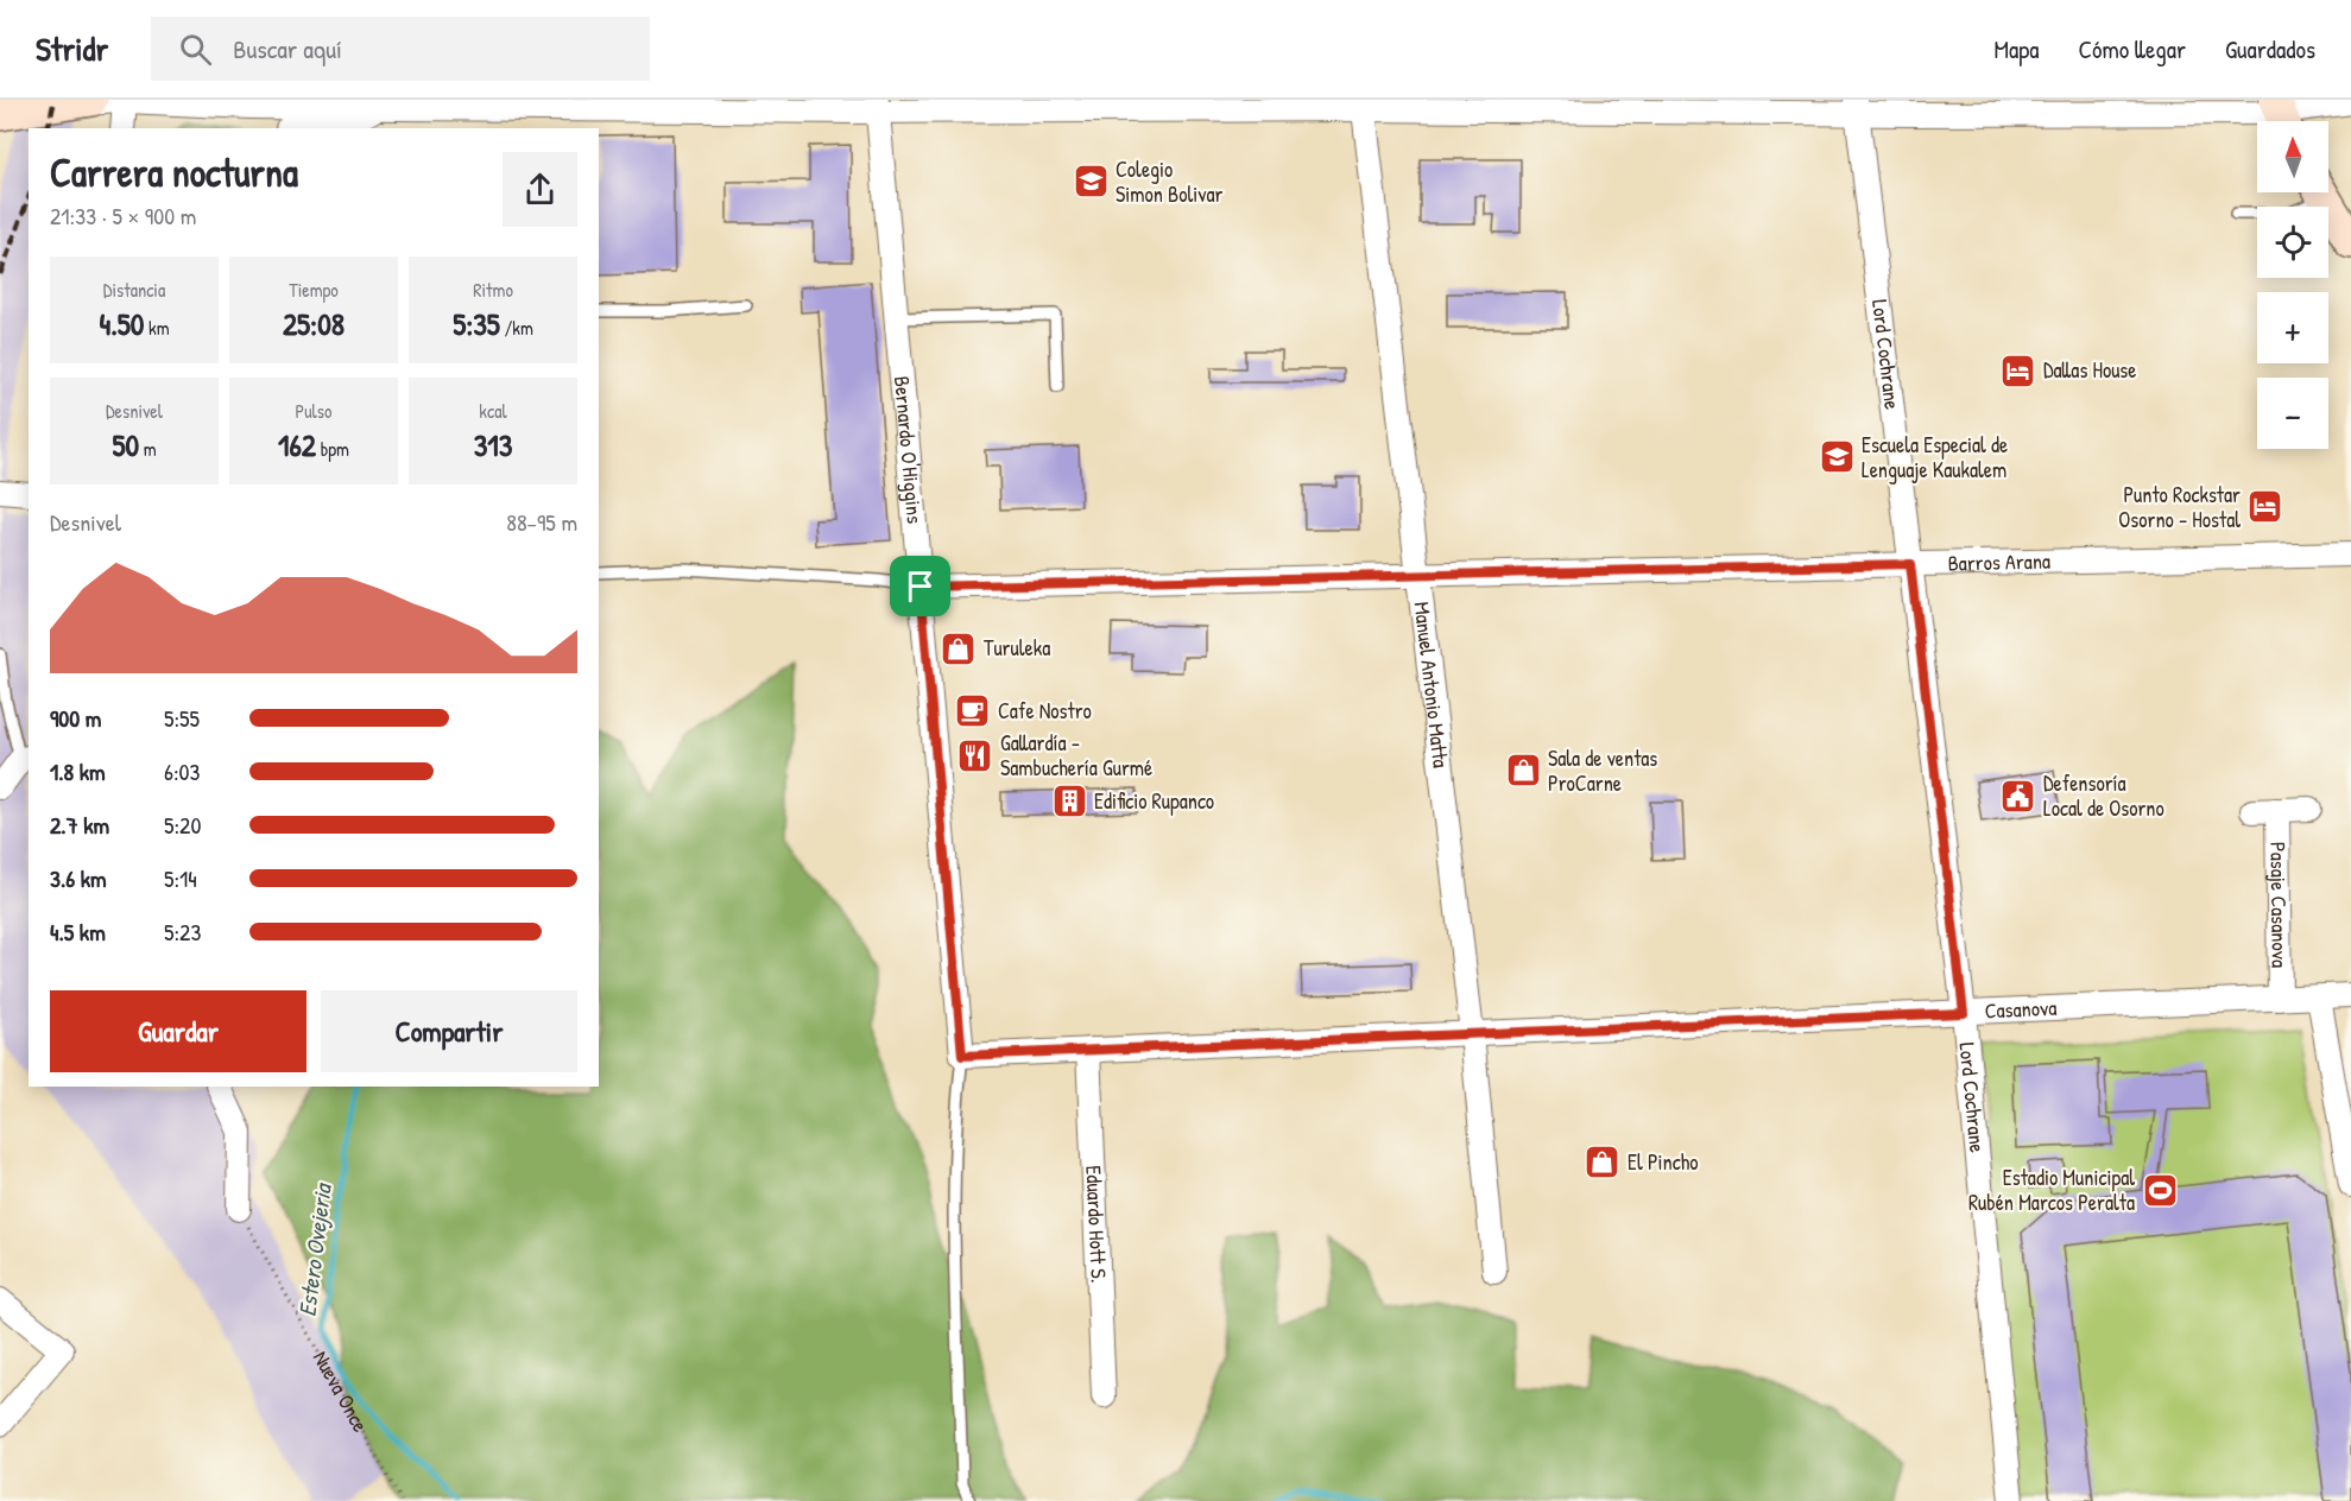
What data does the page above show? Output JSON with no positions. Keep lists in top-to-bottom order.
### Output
{
  "streets": {
    "street": [
      "Lord Cochrane",
      "Bernardo O'Higgins",
      "Barros Arana",
      "Manuel Antonio Matta",
      "Pasaje Casanova",
      "Casanova",
      "Eduardo Hott S."
    ],
    "path": ["Nueva Once"]
  },
  "crossings": [
    ["Lord Cochrane", "Barros Arana"],
    ["Lord Cochrane", "Casanova"],
    ["Bernardo O'Higgins", "Barros Arana"],
    ["Bernardo O'Higgins", "Casanova"],
    ["Barros Arana", "Manuel Antonio Matta"],
    ["Manuel Antonio Matta", "Casanova"],
    ["Pasaje Casanova", "Casanova"],
    ["Casanova", "Eduardo Hott S."]
  ],
  "water": ["Estero Ovejeria"],
  "places": {
    "school or university": ["Colegio Simon Bolivar", "Escuela Especial de Lenguaje Kaukalem"],
    "hotel": ["Dallas House", "Punto Rockstar Osorno - Hostal"],
    "shop": ["Turuleka", "Sala de ventas ProCarne", "El Pincho"],
    "cafe": ["Cafe Nostro"],
    "restaurant": ["Gallardía - Sambuchería Gurmé"],
    "public building": ["Defensoría Local de Osorno"],
    "building": ["Edificio Rupanco"],
    "sports": ["Estadio Municipal Rubén Marcos Peralta"]
  },
  "north": "top",
  "page": {
    "header": "Stridr",
    "search": "Buscar aquí",
    "nav": ["Mapa", "Cómo llegar", "Guardados"],
    "map_buttons": ["+", "−"],
    "heading": ["Carrera nocturna", "21:33 · 5 × 900 m"],
    "stats": [
      ["Distancia", "4.50 km"],
      ["Tiempo", "25:08"],
      ["Ritmo", "5:35 /km"],
      ["Desnivel", "50 m"],
      ["Pulso", "162 bpm"],
      ["kcal", "313"]
    ],
    "chart": ["Desnivel", "88–95 m"],
    "list": [
      {
        "name": "900 m",
        "note": "5:55"
      },
      {
        "name": "1.8 km",
        "note": "6:03"
      },
      {
        "name": "2.7 km",
        "note": "5:20"
      },
      {
        "name": "3.6 km",
        "note": "5:14"
      },
      {
        "name": "4.5 km",
        "note": "5:23"
      }
    ],
    "buttons": ["Guardar", "Compartir"]
  }
}
